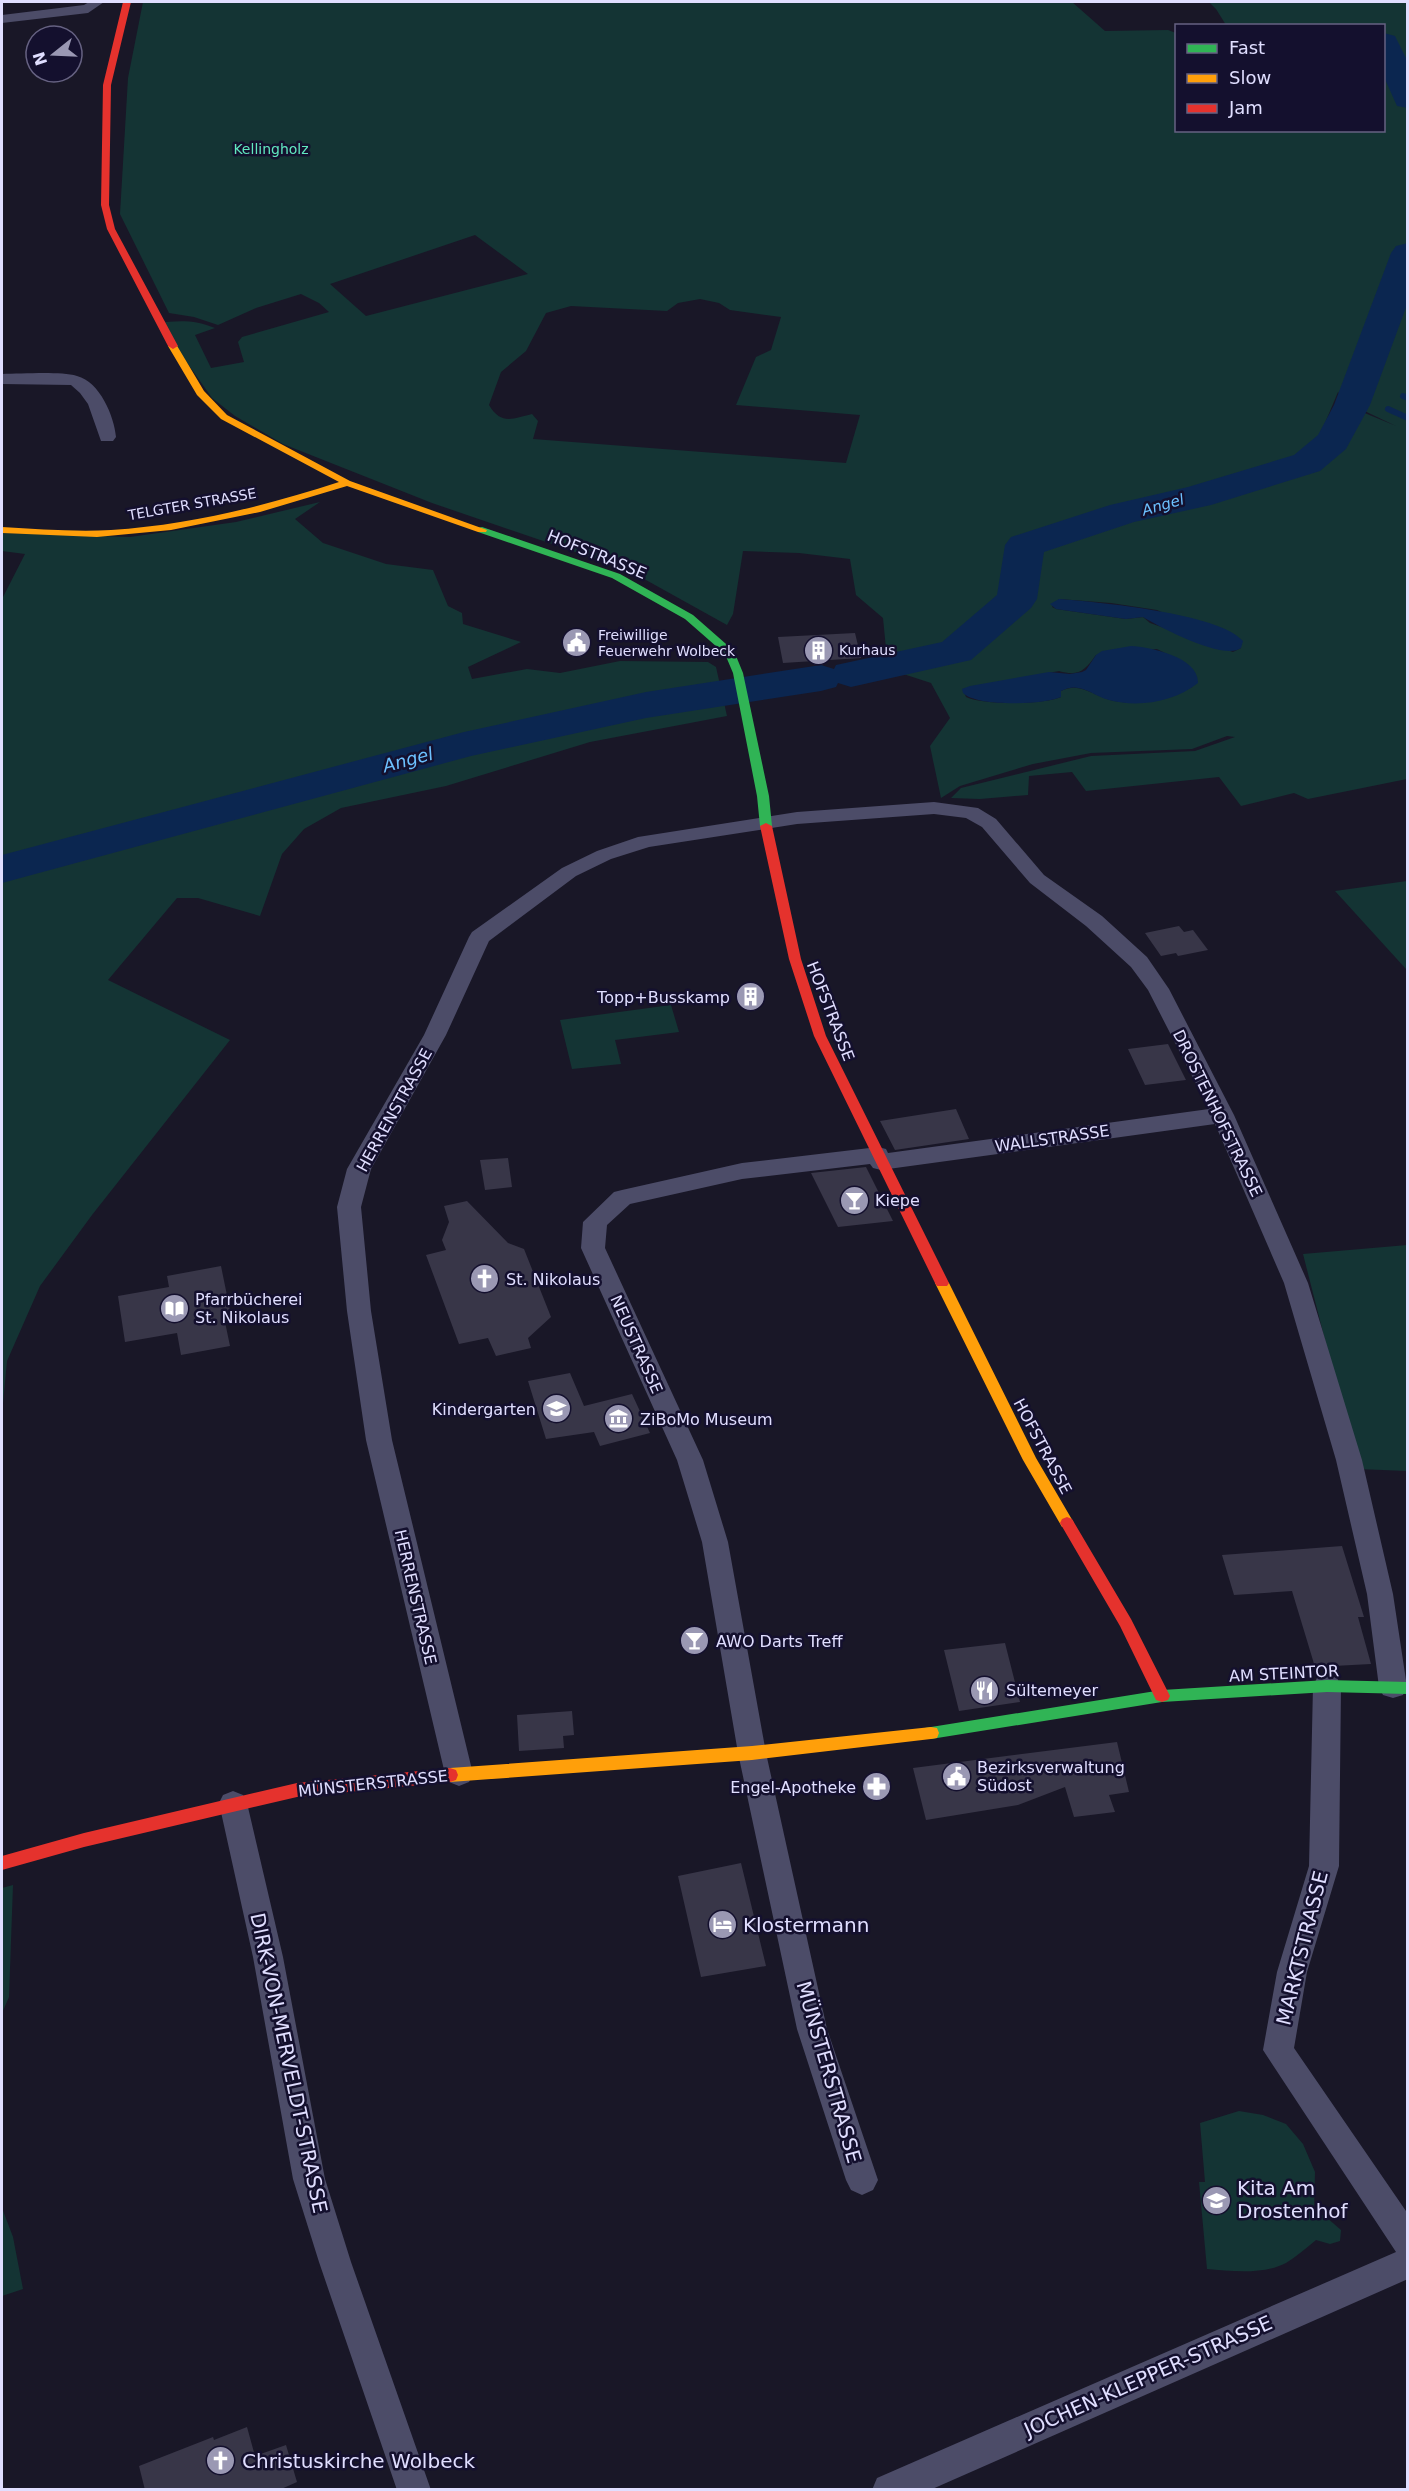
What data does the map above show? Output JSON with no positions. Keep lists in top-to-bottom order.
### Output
{
  "streets": {
    "street": [
      "TELGTER STRASSE",
      "HOFSTRASSE",
      "HERRENSTRASSE",
      "DROSTENHOFSTRASSE",
      "WALLSTRASSE",
      "NEUSTRASSE",
      "AM STEINTOR",
      "MÜNSTERSTRASSE",
      "MARKTSTRASSE",
      "DIRK-VON-MERVELDT-STRASSE",
      "JOCHEN-KLEPPER-STRASSE"
    ]
  },
  "crossings": [
    ["TELGTER STRASSE", "HOFSTRASSE"],
    ["HOFSTRASSE", "HERRENSTRASSE"],
    ["HOFSTRASSE", "DROSTENHOFSTRASSE"],
    ["HOFSTRASSE", "WALLSTRASSE"],
    ["HOFSTRASSE", "NEUSTRASSE"],
    ["HOFSTRASSE", "AM STEINTOR"],
    ["HOFSTRASSE", "MÜNSTERSTRASSE"],
    ["HERRENSTRASSE", "DROSTENHOFSTRASSE"],
    ["HERRENSTRASSE", "MÜNSTERSTRASSE"],
    ["DROSTENHOFSTRASSE", "WALLSTRASSE"],
    ["DROSTENHOFSTRASSE", "AM STEINTOR"],
    ["WALLSTRASSE", "NEUSTRASSE"],
    ["NEUSTRASSE", "MÜNSTERSTRASSE"],
    ["AM STEINTOR", "MÜNSTERSTRASSE"],
    ["AM STEINTOR", "MARKTSTRASSE"],
    ["MÜNSTERSTRASSE", "DIRK-VON-MERVELDT-STRASSE"]
  ],
  "water": ["Angel"],
  "parks": ["Kellingholz"],
  "places": {
    "public building": ["Freiwillige Feuerwehr Wolbeck", "Bezirksverwaltung Südost"],
    "building": ["Kurhaus", "Topp+Busskamp"],
    "bar": ["Kiepe", "AWO Darts Treff"],
    "church": ["St. Nikolaus", "Christuskirche Wolbeck"],
    "library": ["Pfarrbücherei St. Nikolaus"],
    "school or university": ["Kindergarten", "Kita Am Drostenhof"],
    "museum": ["ZiBoMo Museum"],
    "restaurant": ["Sültemeyer"],
    "pharmacy": ["Engel-Apotheke"],
    "hotel": ["Klostermann"]
  },
  "legend": ["Fast", "Slow", "Jam"],
  "north": "left"
}
